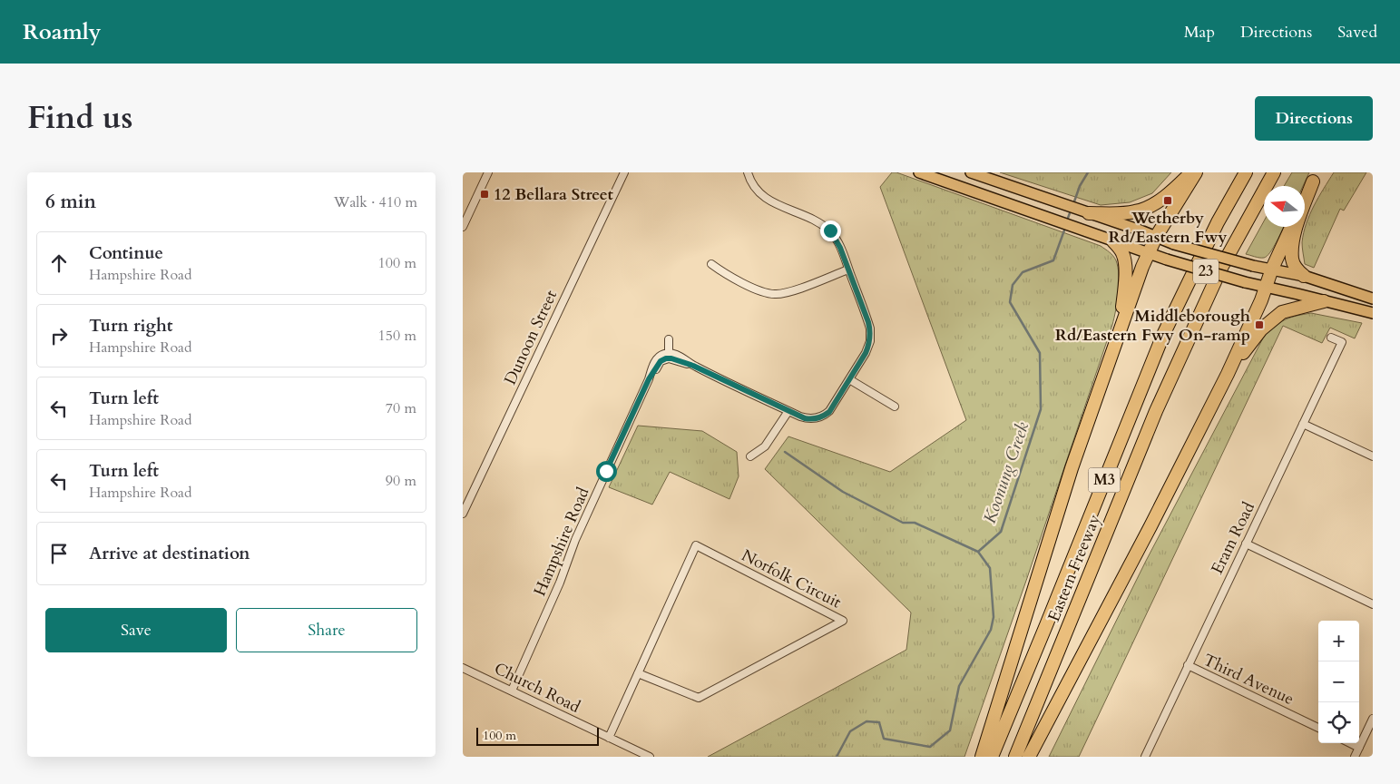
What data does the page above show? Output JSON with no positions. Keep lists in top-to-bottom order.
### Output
{
  "streets": {
    "highway": ["M3", "Eastern Freeway"],
    "main road": ["23"],
    "street": [
      "Dunoon Street",
      "Eram Road",
      "Hampshire Road",
      "Norfolk Circuit",
      "Third Avenue",
      "Church Road"
    ]
  },
  "crossings": [
    ["Eram Road", "Third Avenue"],
    ["Hampshire Road", "Church Road"],
    ["Norfolk Circuit", "Church Road"]
  ],
  "water": ["Koonung Creek"],
  "places": {
    "transit": ["12 Bellara Street", "Wetherby Rd/Eastern Fwy", "Middleborough Rd/Eastern Fwy On-ramp"]
  },
  "scale_bar": "100 m",
  "north": "left",
  "page": {
    "header": "Roamly",
    "nav": ["Map", "Directions", "Saved"],
    "title": "Find us",
    "buttons": [
      "Directions",
      ["Save", "Share"]
    ],
    "heading": ["6 min", "Walk · 410 m"],
    "list": [
      ["Continue", "Hampshire Road", "100 m"],
      ["Turn right", "Hampshire Road", "150 m"],
      ["Turn left", "Hampshire Road", "70 m"],
      ["Turn left", "Hampshire Road", "90 m"],
      "Arrive at destination"
    ],
    "map_buttons": ["+", "−"],
    "scale": "100 m"
  }
}
